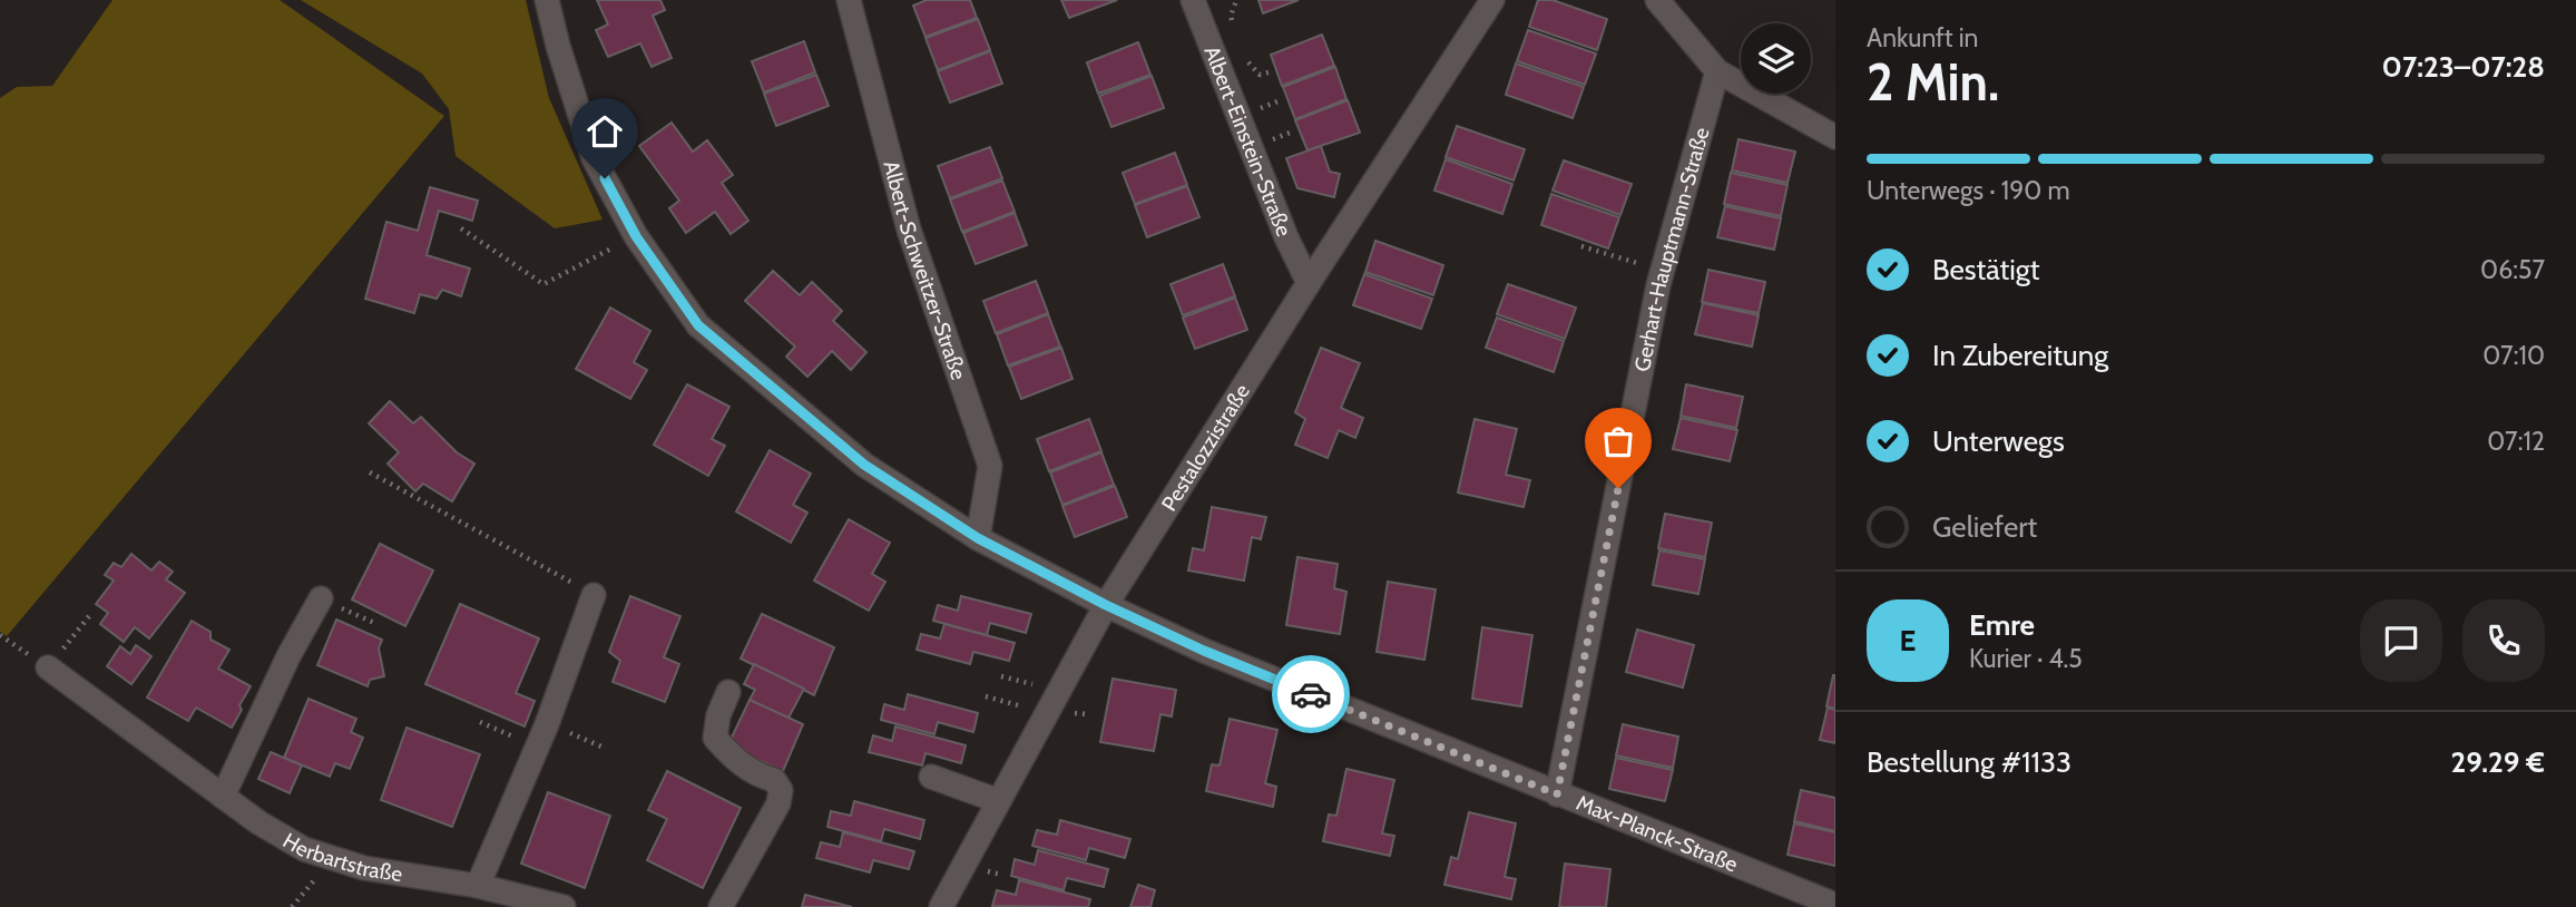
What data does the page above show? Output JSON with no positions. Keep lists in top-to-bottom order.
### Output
{
  "streets": {
    "street": [
      "Albert-Einstein-Straße",
      "Gerhart-Hauptmann-Straße",
      "Albert-Schweitzer-Straße",
      "Pestalozzistraße",
      "Max-Planck-Straße",
      "Herbartstraße"
    ]
  },
  "crossings": [
    ["Albert-Einstein-Straße", "Pestalozzistraße"],
    ["Gerhart-Hauptmann-Straße", "Max-Planck-Straße"],
    ["Albert-Schweitzer-Straße", "Max-Planck-Straße"],
    ["Pestalozzistraße", "Max-Planck-Straße"]
  ],
  "page": {
    "heading": ["2 Min.", "Ankunft in", "07:23–07:28"],
    "panel": [
      "Emre",
      "Kurier · 4.5",
      "Bestellung #1133",
      "29.29 €"
    ],
    "bar": "Unterwegs · 190 m",
    "list": [
      ["Bestätigt", "06:57"],
      ["In Zubereitung", "07:10"],
      ["Unterwegs", "07:12"],
      "Geliefert"
    ],
    "round": "E"
  }
}
